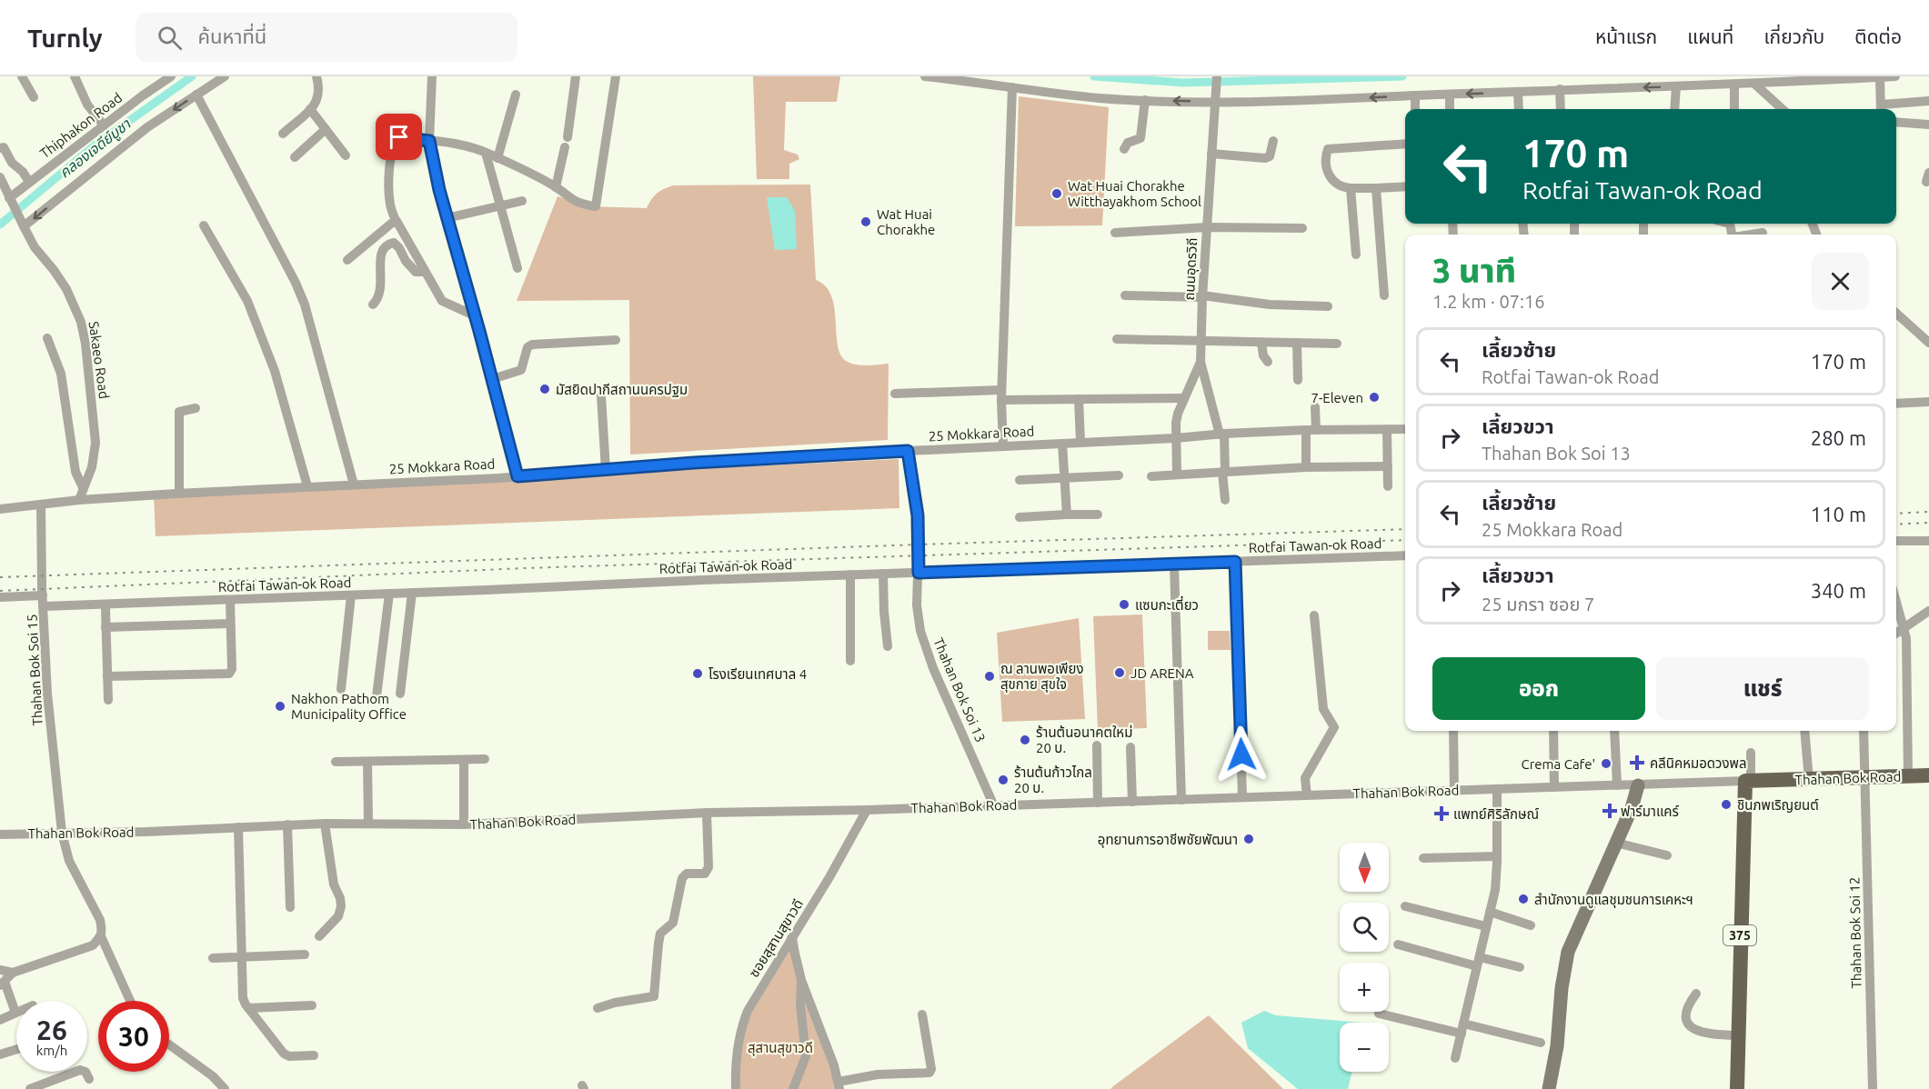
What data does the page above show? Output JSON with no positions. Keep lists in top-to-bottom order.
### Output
{
  "streets": {
    "main road": ["Thahan Bok Road", "375"],
    "street": [
      "Thiphakon Road",
      "ถนนอุดรวิถี",
      "Sakaeo Road",
      "25 Mokkara Road",
      "Rotfai Tawan-ok Road",
      "Thahan Bok Soi 15",
      "Thahan Bok Soi 13",
      "Thahan Bok Soi 12",
      "ซอยสุสานสุขาวดี"
    ]
  },
  "crossings": [
    ["Thiphakon Road", "Sakaeo Road"],
    ["ถนนอุดรวิถี", "25 Mokkara Road"],
    ["Sakaeo Road", "25 Mokkara Road"],
    ["25 Mokkara Road", "Thahan Bok Soi 15"],
    ["25 Mokkara Road", "Thahan Bok Soi 13"],
    ["Rotfai Tawan-ok Road", "Thahan Bok Soi 15"],
    ["Rotfai Tawan-ok Road", "Thahan Bok Soi 13"],
    ["Thahan Bok Soi 15", "Thahan Bok Road"],
    ["Thahan Bok Soi 13", "Thahan Bok Road"],
    ["Thahan Bok Road", "Thahan Bok Soi 12"],
    ["Thahan Bok Road", "375"],
    ["Thahan Bok Road", "ซอยสุสานสุขาวดี"]
  ],
  "water": ["คลองเจดีย์บูชา"],
  "parks": ["สุสานสุขาวดี"],
  "places": {
    "other": [
      "Wat Huai Chorakhe Witthayakhom School",
      "Wat Huai Chorakhe",
      "มัสยิดปากีสถานนครปฐม",
      "7-Eleven",
      "แซบกะเตี๋ยว",
      "JD ARENA",
      "โรงเรียนเทศบาล 4",
      "ณ ลานพอเพียง สุขกาย สุขใจ",
      "Nakhon Pathom Municipality Office",
      "ร้านต้นอนาคตใหม่ 20 บ.",
      "Crema Cafe'",
      "ร้านต้นก้าวไกล 20 บ.",
      "ชินภพเริญยนต์",
      "อุทยานการอาชีพชัยพัฒนา",
      "สำนักงานดูแลชุมชนการเคหะฯ"
    ],
    "health": ["คลีนิคหมอดวงพล", "ฟาร์มาแคร์", "แพทย์ศิริลักษณ์"]
  },
  "north": "bottom",
  "page": {
    "header": "Turnly",
    "search": "ค้นหาที่นี่",
    "nav": [
      "หน้าแรก",
      "แผนที่",
      "เกี่ยวกับ",
      "ติดต่อ"
    ],
    "turn": ["170 m", "Rotfai Tawan-ok Road"],
    "heading": ["3 นาที", "1.2 km · 07:16"],
    "list": [
      {
        "name": "เลี้ยวซ้าย",
        "note": "Rotfai Tawan-ok Road",
        "value": "170 m"
      },
      {
        "name": "เลี้ยวขวา",
        "note": "Thahan Bok Soi 13",
        "value": "280 m"
      },
      {
        "name": "เลี้ยวซ้าย",
        "note": "25 Mokkara Road",
        "value": "110 m"
      },
      {
        "name": "เลี้ยวขวา",
        "note": "25 มกรา ซอย 7",
        "value": "340 m"
      }
    ],
    "buttons": ["ออก", "แชร์"],
    "map_buttons": ["+", "−"],
    "speed": "26 km/h",
    "limit": "30"
  }
}
